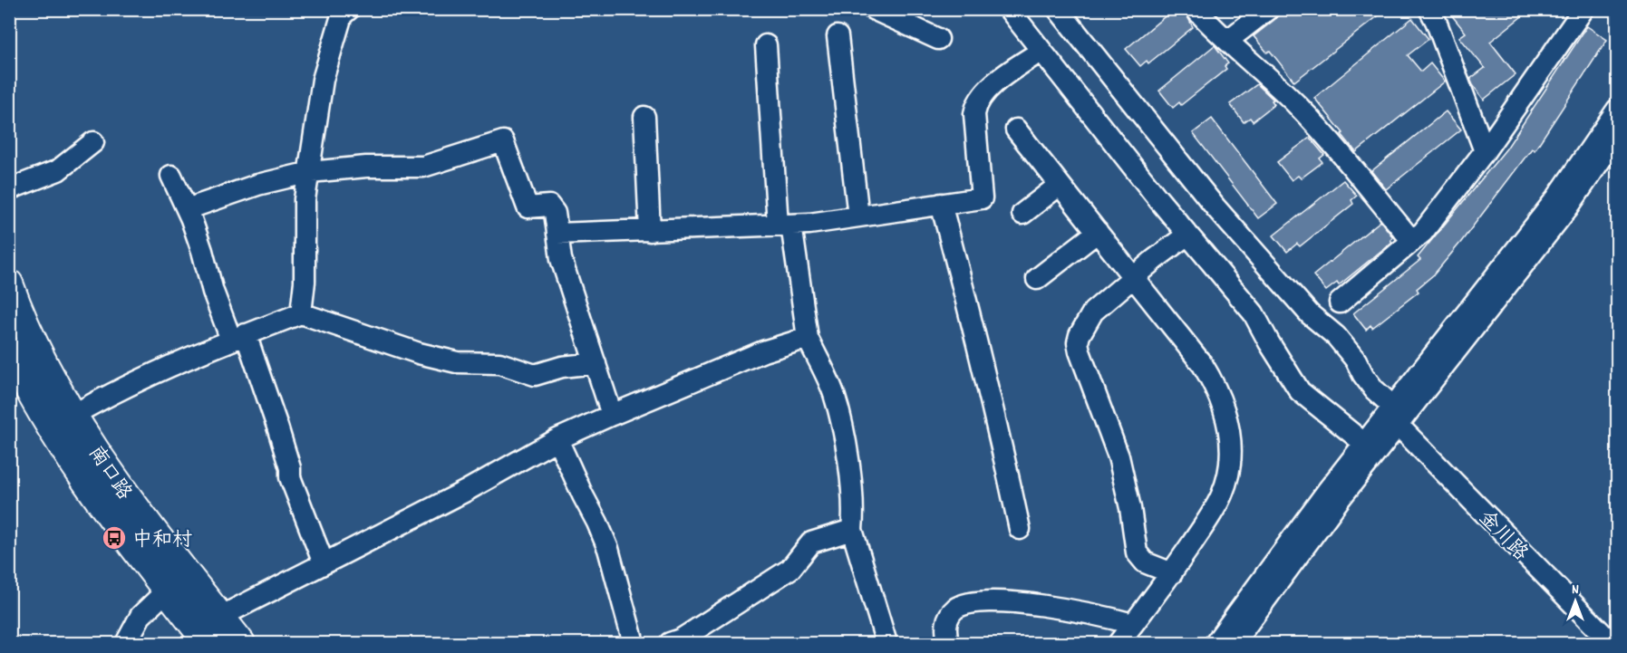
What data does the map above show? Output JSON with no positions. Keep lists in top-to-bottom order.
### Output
{
  "streets": {
    "main road": ["南口路"],
    "street": ["金川路"]
  },
  "places": {
    "bus stop": ["中和村"]
  },
  "north": "top"
}
